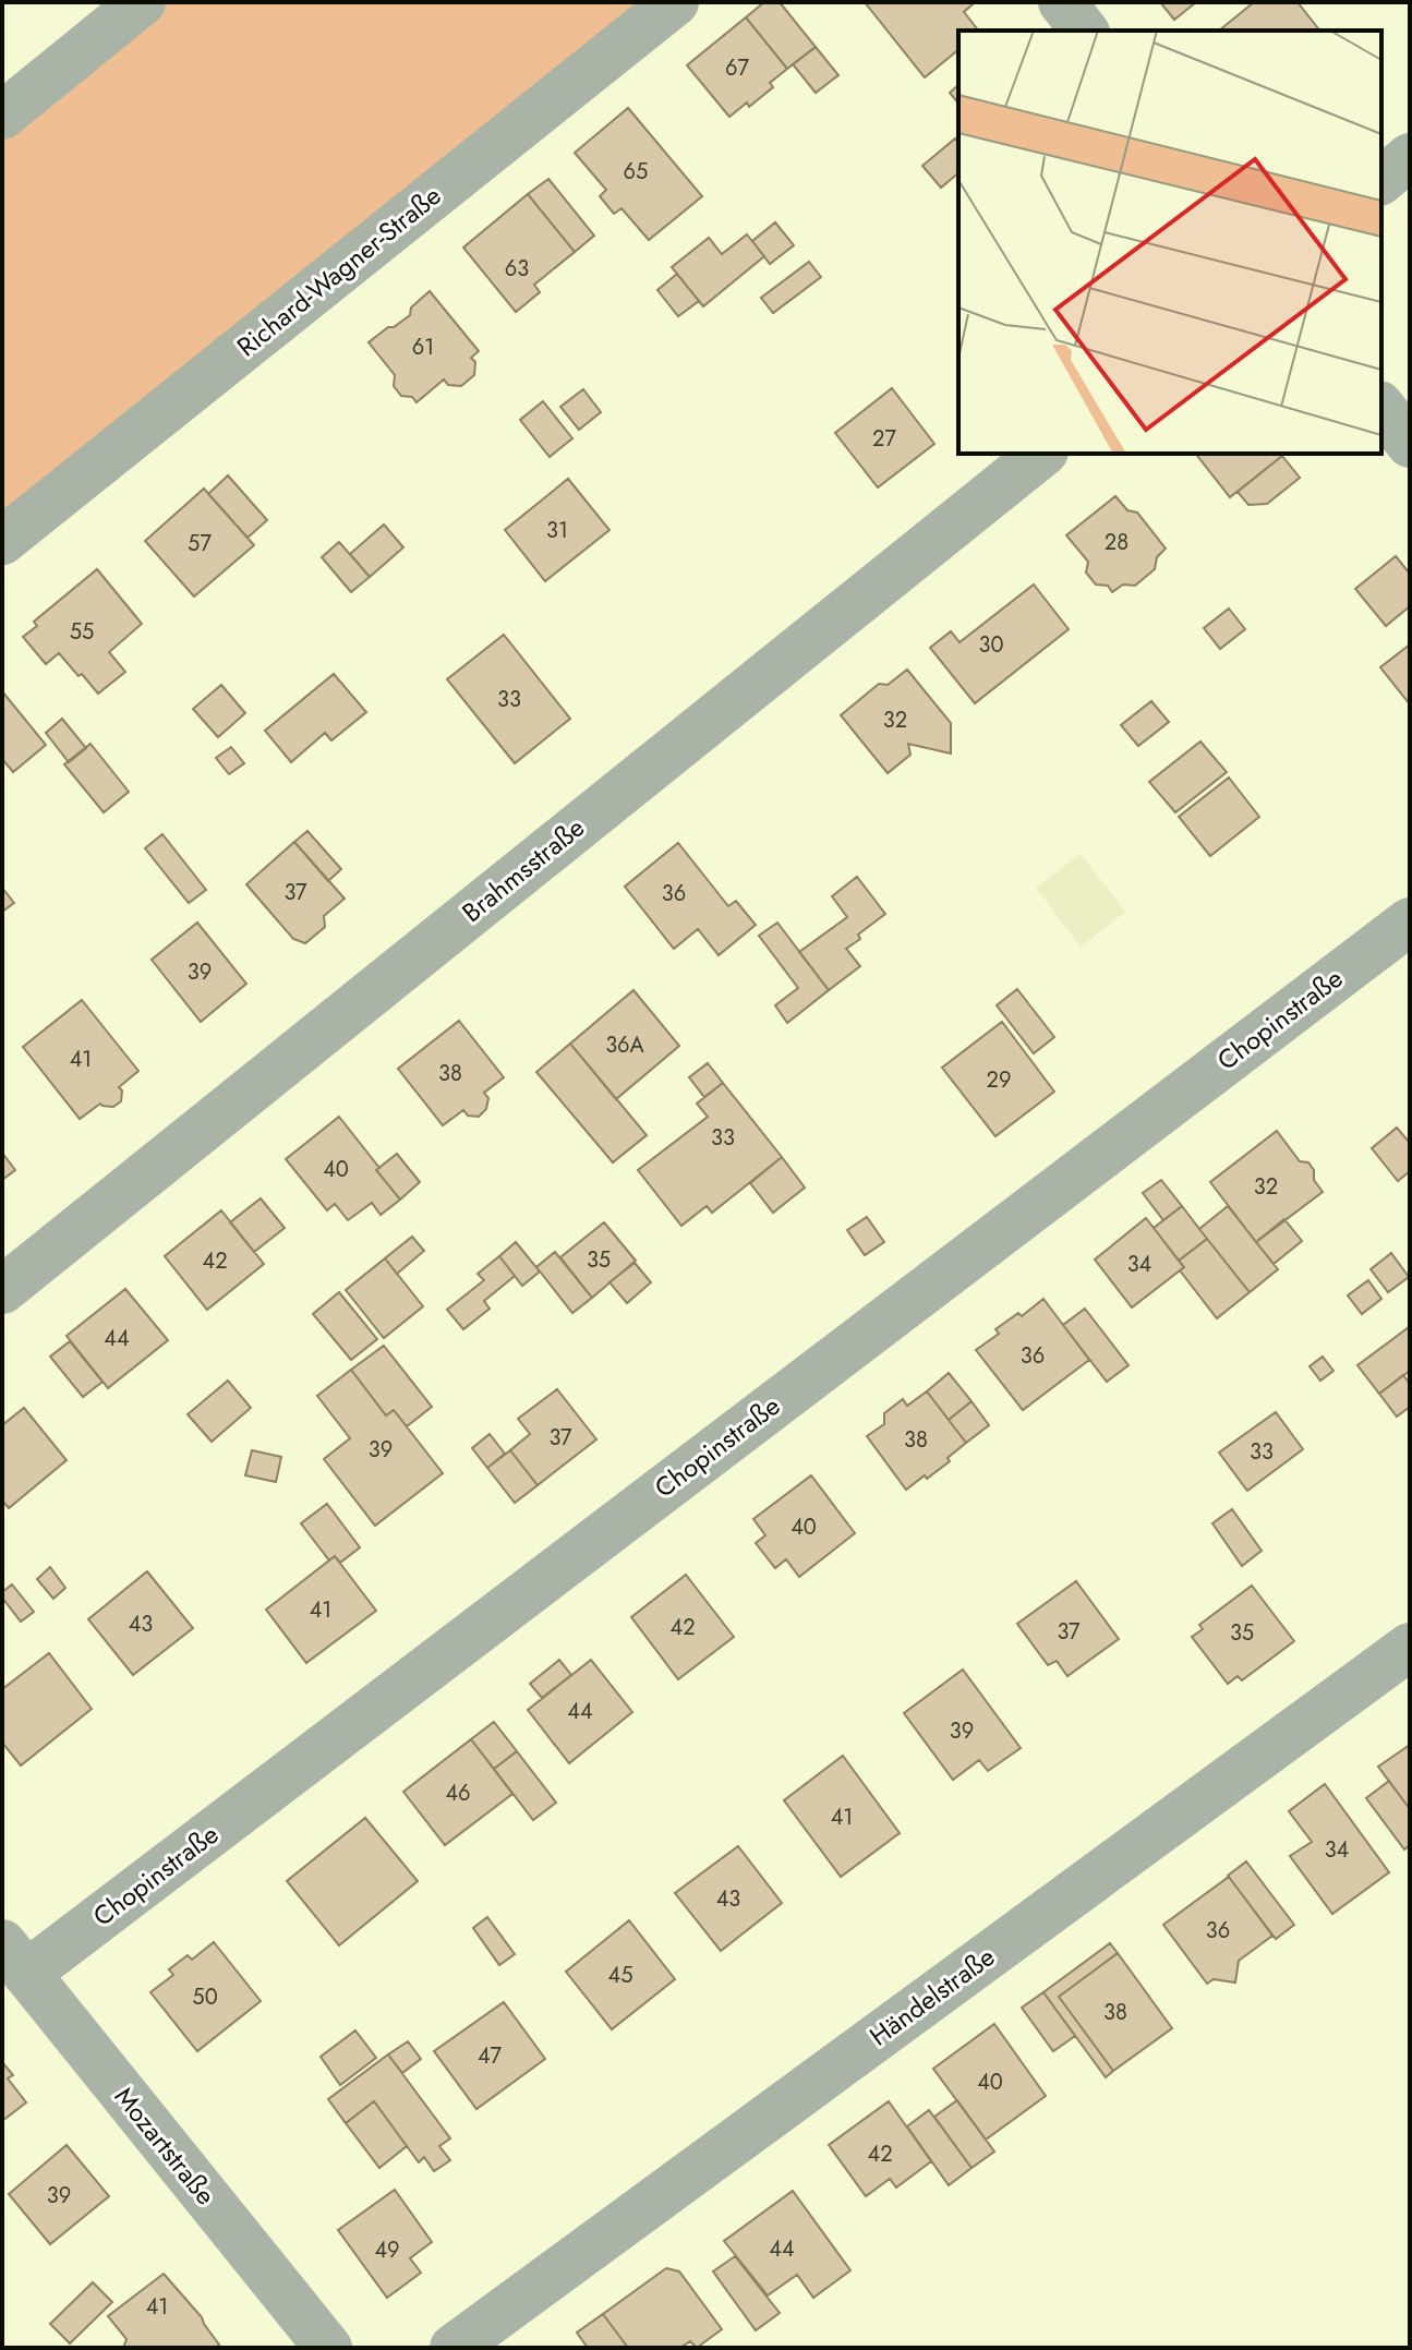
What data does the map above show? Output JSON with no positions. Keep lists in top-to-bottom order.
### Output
{
  "streets": {
    "street": [
      "Richard-Wagner-Straße",
      "Brahmsstraße",
      "Chopinstraße",
      "Händelstraße",
      "Mozartstraße"
    ]
  },
  "crossings": [
    ["Chopinstraße", "Mozartstraße"]
  ],
  "house_numbers": [
    "67",
    "65",
    "63",
    "61",
    "27",
    "31",
    "28",
    "57",
    "55",
    "30",
    "33",
    "32",
    "37",
    "36",
    "39",
    "36A",
    "41",
    "38",
    "29",
    "33",
    "40",
    "32",
    "35",
    "42",
    "34",
    "44",
    "36",
    "37",
    "38",
    "39",
    "33",
    "40",
    "41",
    "43",
    "42",
    "37",
    "35",
    "44",
    "39",
    "46",
    "41",
    "34",
    "43",
    "36",
    "45",
    "50",
    "38",
    "47",
    "40",
    "42",
    "39",
    "44",
    "49",
    "41"
  ]
}
